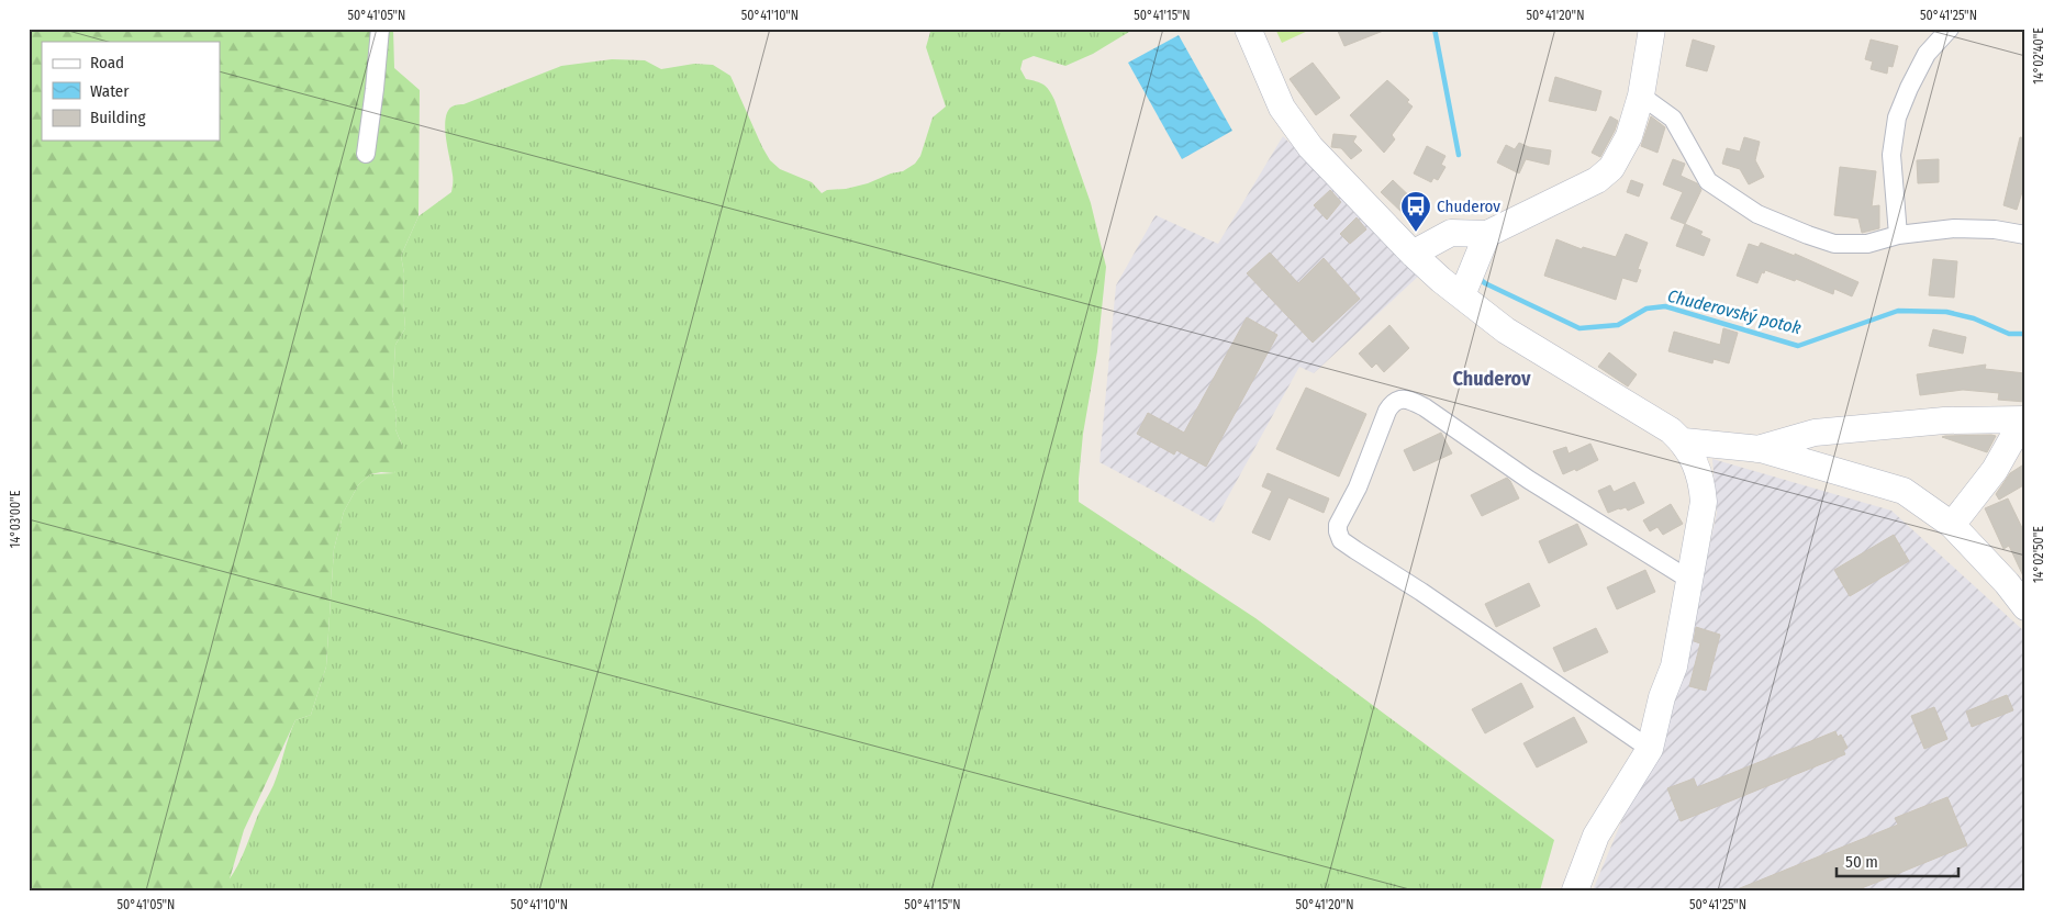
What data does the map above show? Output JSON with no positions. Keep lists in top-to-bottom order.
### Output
{
  "districts": ["Chuderov"],
  "water": ["Chuderovský potok"],
  "places": {
    "bus stop": ["Chuderov"]
  },
  "legend": ["Road", "Water", "Building"],
  "scale_bar": "50 m",
  "coordinates": [
    "50°41'05\"N",
    "50°41'10\"N",
    "50°41'15\"N",
    "50°41'20\"N",
    "50°41'25\"N",
    "14°02'40\"E",
    "14°03'00\"E",
    "14°02'50\"E"
  ]
}
